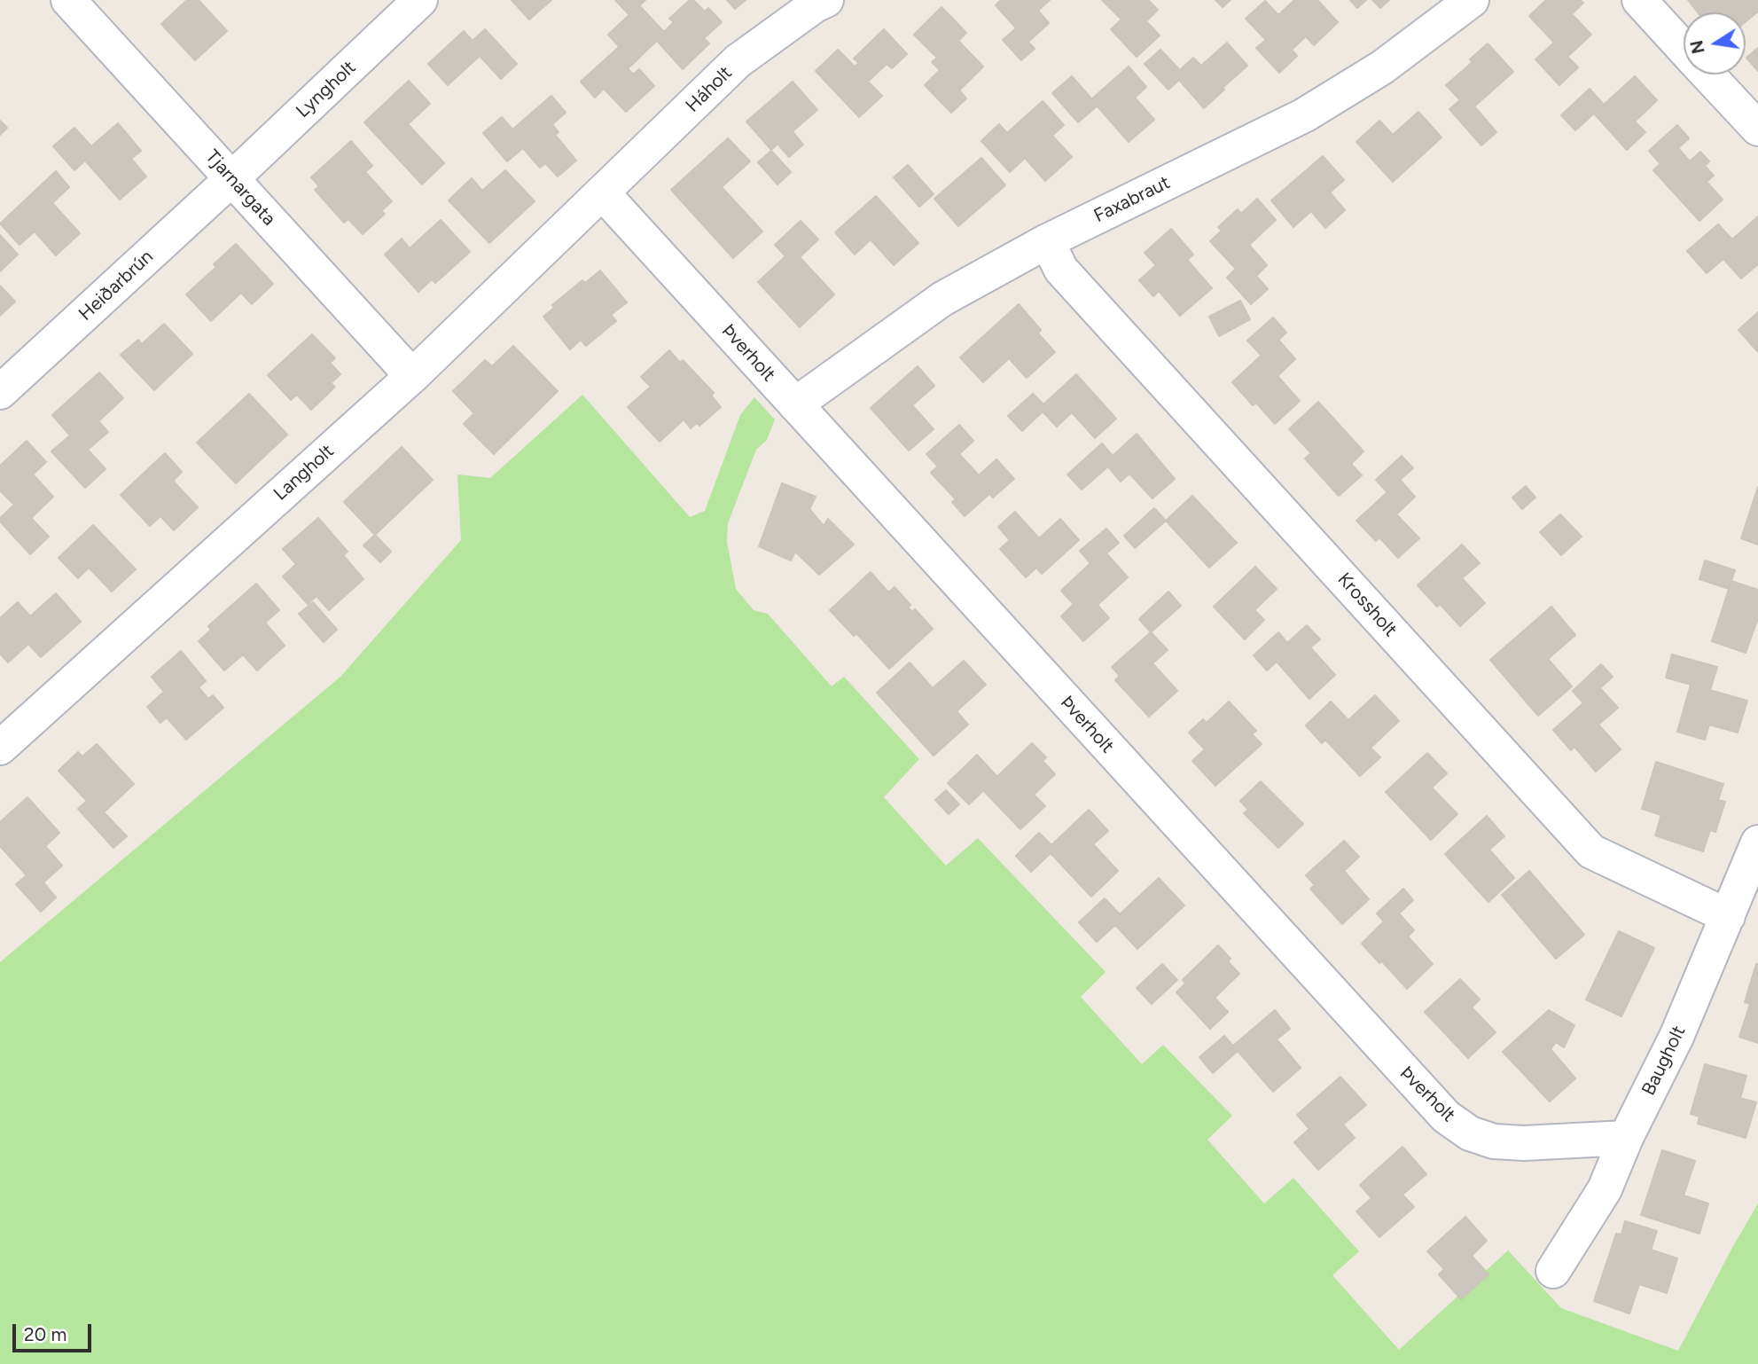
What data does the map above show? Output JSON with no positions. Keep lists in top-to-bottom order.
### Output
{
  "streets": {
    "street": [
      "Lyngholt",
      "Háholt",
      "Tjarnargata",
      "Faxabraut",
      "Heiðarbrún",
      "Þverholt",
      "Langholt",
      "Krossholt",
      "Baugholt"
    ]
  },
  "crossings": [
    ["Lyngholt", "Tjarnargata"],
    ["Lyngholt", "Heiðarbrún"],
    ["Háholt", "Þverholt"],
    ["Háholt", "Langholt"],
    ["Tjarnargata", "Heiðarbrún"],
    ["Tjarnargata", "Langholt"],
    ["Faxabraut", "Þverholt"],
    ["Faxabraut", "Krossholt"],
    ["Þverholt", "Langholt"],
    ["Þverholt", "Baugholt"],
    ["Krossholt", "Baugholt"]
  ],
  "scale_bar": "20 m",
  "north": "left"
}
